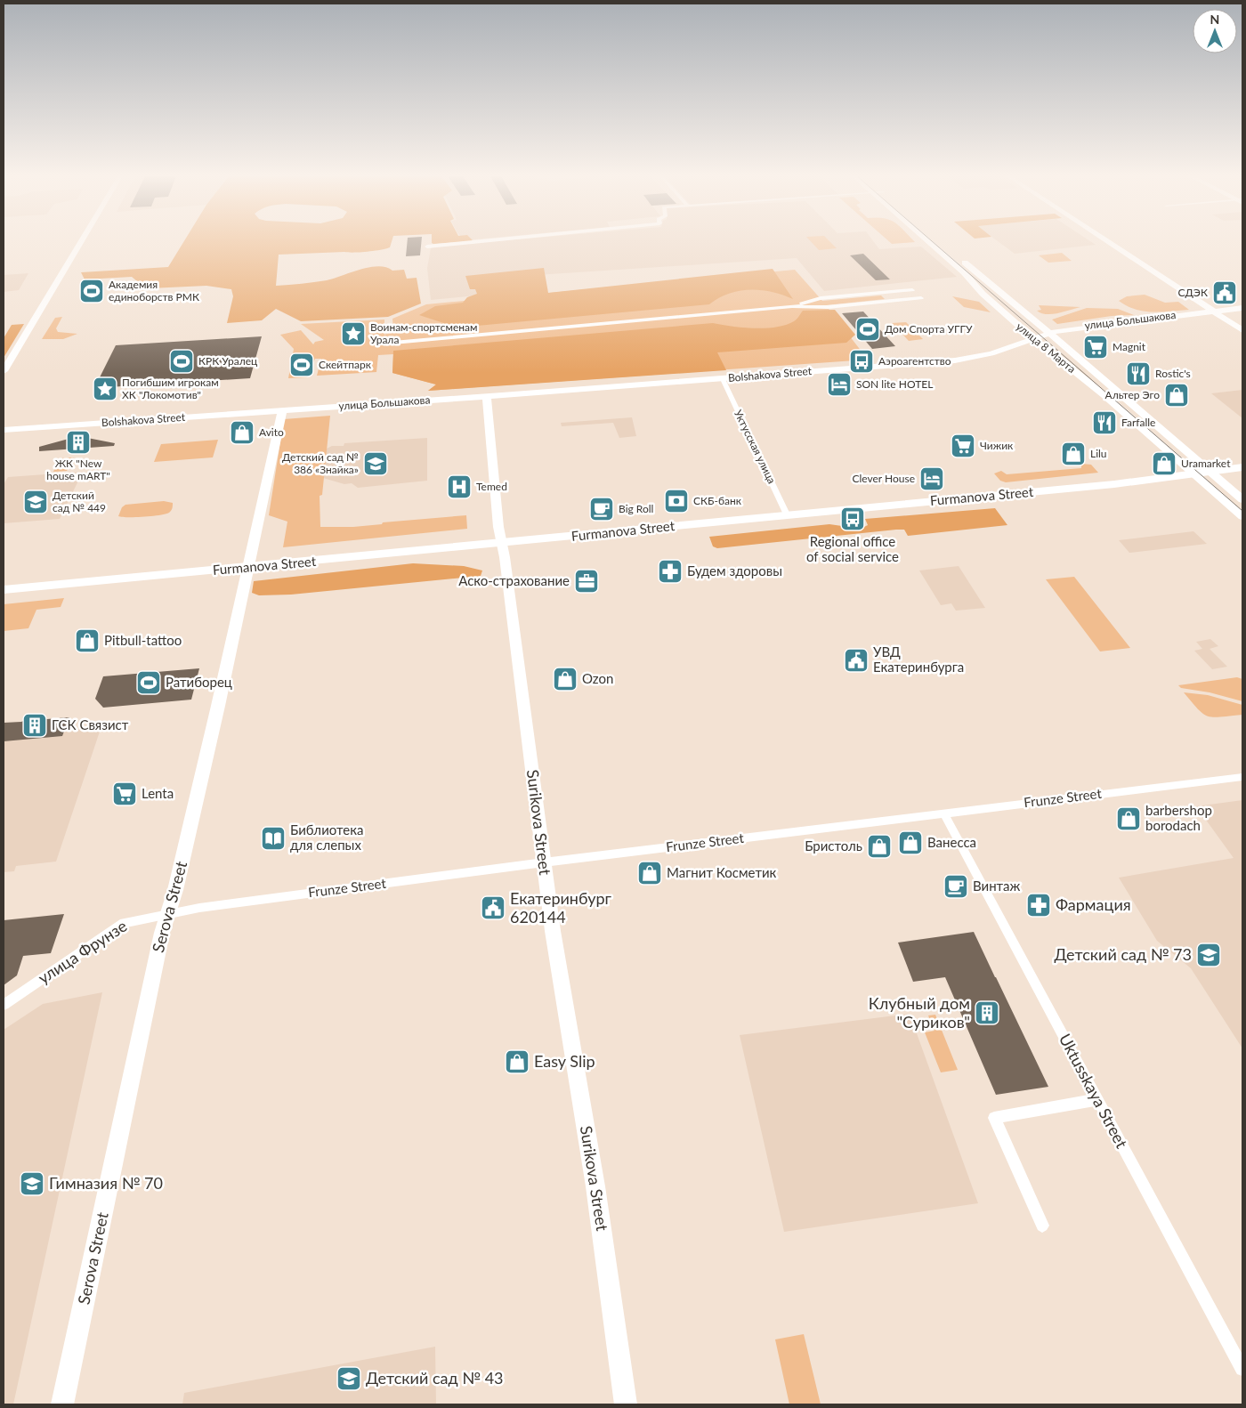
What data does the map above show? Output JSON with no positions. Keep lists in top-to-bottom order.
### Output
{
  "streets": {
    "main road": ["Furmanova Street"],
    "street": [
      "улица Большакова",
      "улица 8 Марта",
      "Bolshakova Street",
      "Уктусская улица",
      "Frunze Street",
      "Surikova Street",
      "Serova Street",
      "улица Фрунзе",
      "Uktusskaya Street"
    ]
  },
  "crossings": [
    ["улица Большакова", "улица 8 Марта"],
    ["улица Большакова", "Bolshakova Street"],
    ["улица Большакова", "Surikova Street"],
    ["улица Большакова", "Serova Street"],
    ["улица 8 Марта", "Bolshakova Street"],
    ["улица 8 Марта", "Furmanova Street"],
    ["Bolshakova Street", "Уктусская улица"],
    ["Bolshakova Street", "Surikova Street"],
    ["Bolshakova Street", "Serova Street"],
    ["Уктусская улица", "Furmanova Street"],
    ["Furmanova Street", "Surikova Street"],
    ["Furmanova Street", "Serova Street"],
    ["Frunze Street", "Surikova Street"],
    ["Frunze Street", "Serova Street"],
    ["Frunze Street", "улица Фрунзе"],
    ["Frunze Street", "Uktusskaya Street"],
    ["Serova Street", "улица Фрунзе"]
  ],
  "places": {
    "sports": [
      "Академия единоборств РМК",
      "Дом Спорта УГГУ",
      "КРК Уралец",
      "Скейтпарк",
      "Ратиборец"
    ],
    "public building": ["СДЭК", "УВД Екатеринбурга", "Екатеринбург 620144"],
    "place": ["Воинам-спортсменам Урала", "Погибшим игрокам ХК \"Локомотив\""],
    "supermarket": ["Magnit", "Чижик", "Lenta"],
    "bus stop": ["Аэроагентство", "Regional office of social service"],
    "restaurant": ["Rostic's", "Farfalle"],
    "hotel": ["SON lite HOTEL", "Clever House"],
    "shop": [
      "Альтер Эго",
      "Avito",
      "Lilu",
      "Uramarket",
      "Pitbull-tattoo",
      "Ozon",
      "barbershop borodach",
      "Ванесса",
      "Бристоль",
      "Магнит Косметик",
      "Easy Slip"
    ],
    "building": ["ЖК \"New house mART\"", "ГСК Связист", "Клубный дом \"Суриков\""],
    "school or university": [
      "Детский сад № 386 «Знайка»",
      "Детский сад № 449",
      "Детский сад № 73",
      "Гимназия № 70",
      "Детский сад № 43"
    ],
    "hospital": ["Temed"],
    "bank": ["СКБ-банк"],
    "cafe": ["Big Roll", "Винтаж"],
    "pharmacy": ["Будем здоровы", "Фармация"],
    "office": ["Аско-страхование"],
    "library": ["Библиотека для слепых"]
  },
  "north": "top"
}
